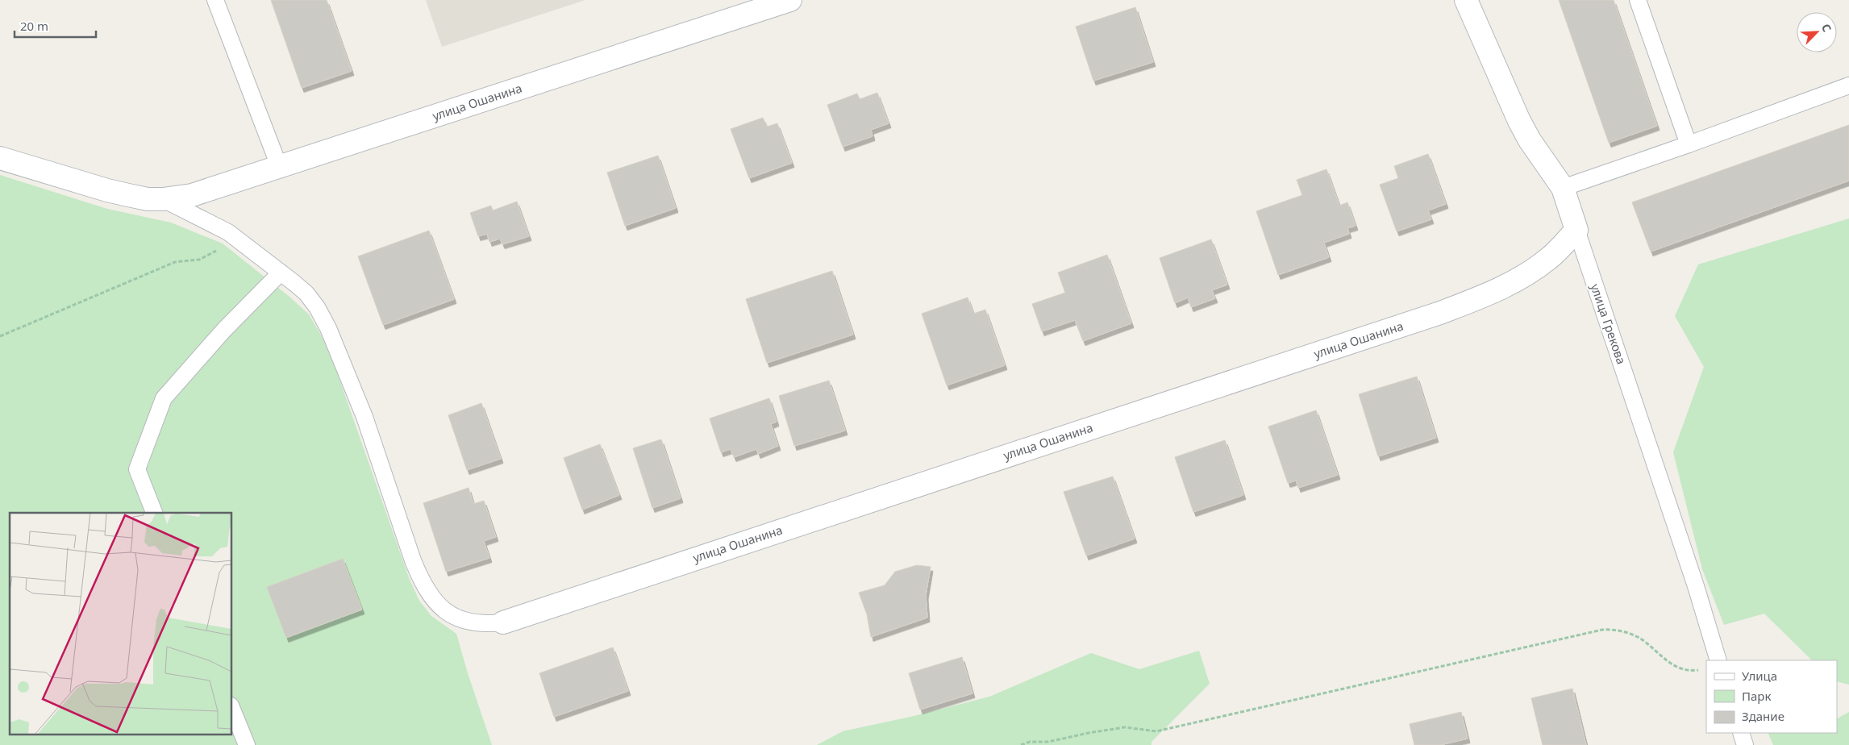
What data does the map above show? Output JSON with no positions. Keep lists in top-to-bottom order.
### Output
{
  "streets": {
    "street": ["улица Ошанина", "улица Грекова"]
  },
  "crossings": [
    ["улица Ошанина", "улица Грекова"]
  ],
  "legend": ["Улица", "Парк", "Здание"],
  "scale_bar": "20 m",
  "north": "top right"
}
